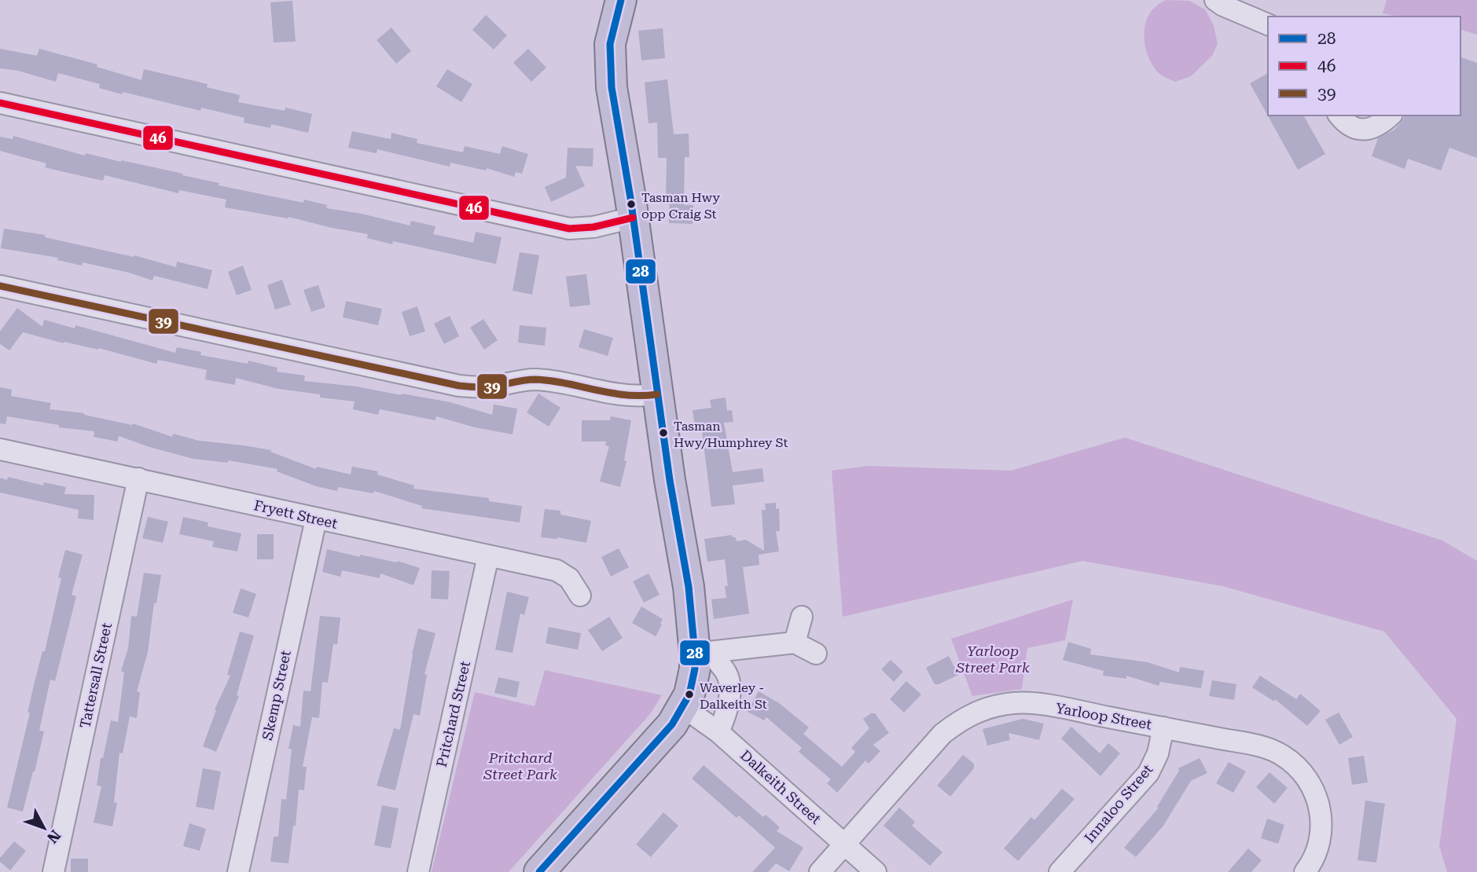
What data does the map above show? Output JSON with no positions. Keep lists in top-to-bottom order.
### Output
{
  "streets": {
    "street": [
      "Fryett Street",
      "Tattersall Street",
      "Skemp Street",
      "Pritchard Street",
      "Yarloop Street",
      "Dalkeith Street",
      "Innaloo Street"
    ]
  },
  "crossings": [
    ["Fryett Street", "Tattersall Street"],
    ["Fryett Street", "Skemp Street"],
    ["Fryett Street", "Pritchard Street"],
    ["Yarloop Street", "Dalkeith Street"],
    ["Yarloop Street", "Innaloo Street"]
  ],
  "parks": ["Yarloop Street Park", "Pritchard Street Park"],
  "places": ["Tasman Hwy opp Craig St", "Tasman Hwy/Humphrey St", "Waverley - Dalkeith St"],
  "lines": ["transit line 28", "transit line 46", "transit line 39"],
  "legend": ["28", "46", "39"],
  "north": "bottom right"
}
